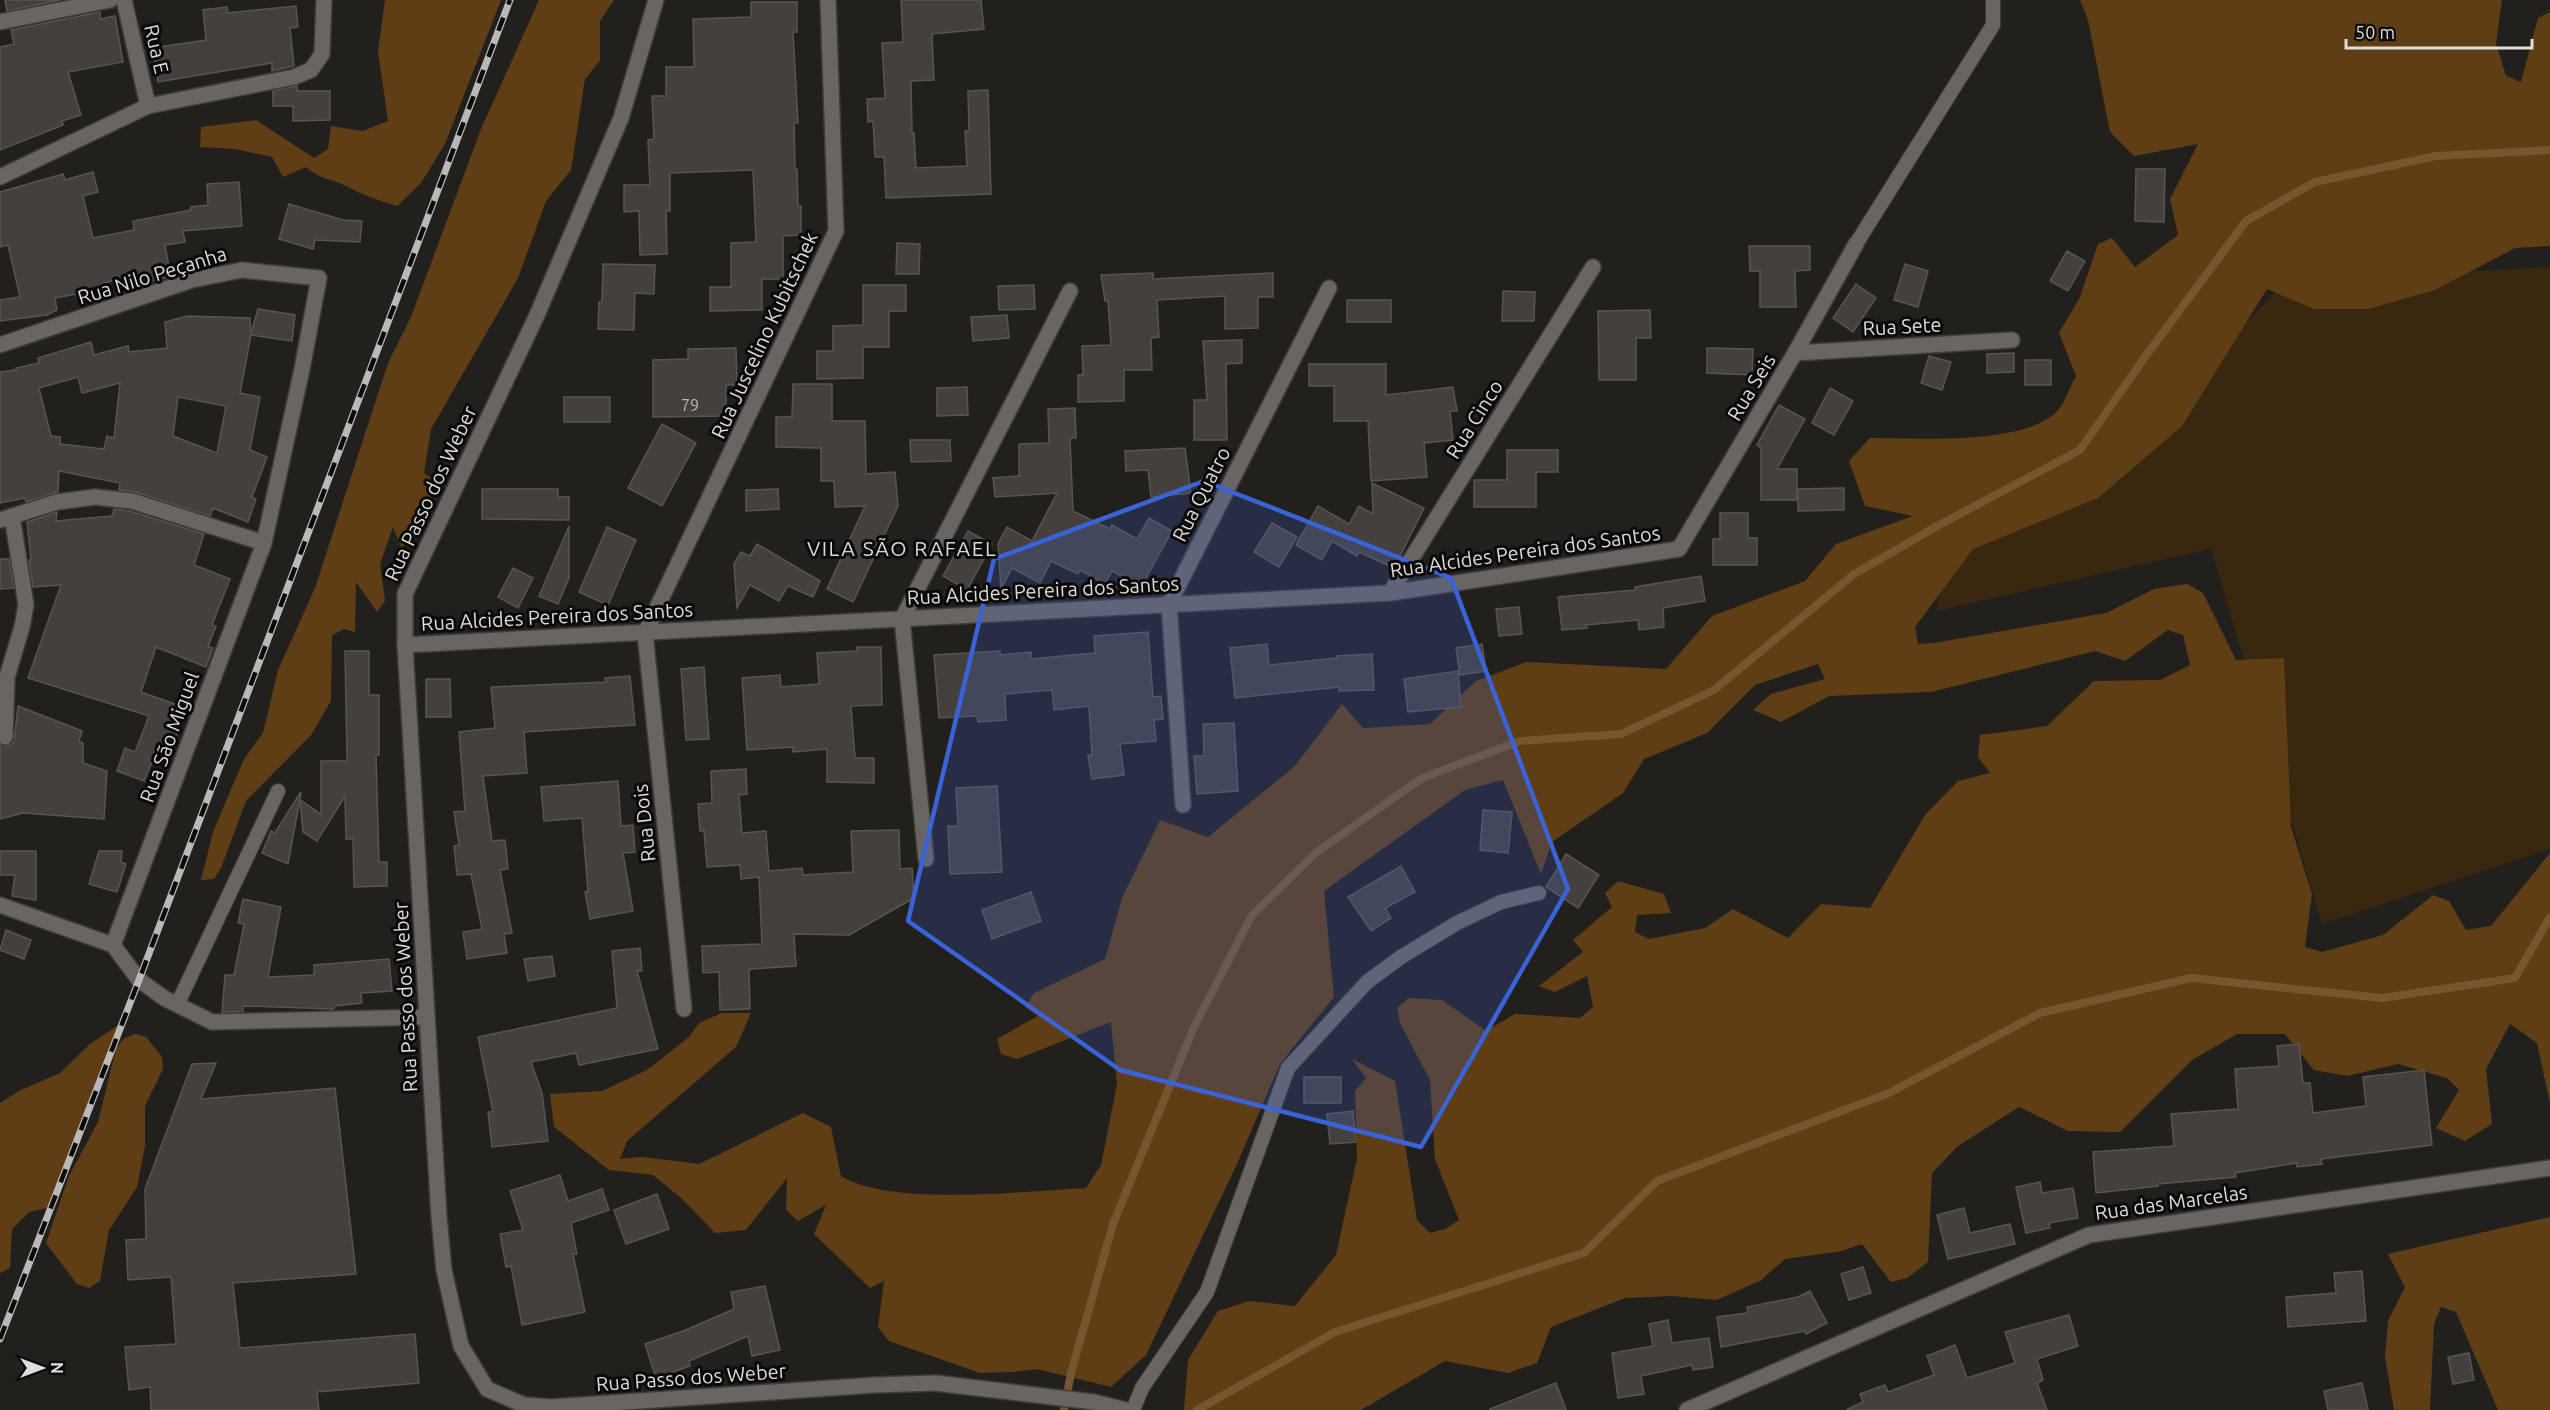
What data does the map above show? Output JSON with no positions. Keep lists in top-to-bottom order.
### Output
{
  "streets": {
    "street": [
      "Rua E",
      "Rua Nilo Peçanha",
      "Rua Sete",
      "Rua Juscelino Kubitschek",
      "Rua Seis",
      "Rua Cinco",
      "Rua Passo dos Weber",
      "Rua Quatro",
      "Rua Alcides Pereira dos Santos",
      "Rua São Miguel",
      "Rua Dois",
      "Rua das Marcelas"
    ]
  },
  "crossings": [
    ["Rua Nilo Peçanha", "Rua São Miguel"],
    ["Rua Sete", "Rua Seis"],
    ["Rua Juscelino Kubitschek", "Rua Alcides Pereira dos Santos"],
    ["Rua Juscelino Kubitschek", "Rua Dois"],
    ["Rua Seis", "Rua Alcides Pereira dos Santos"],
    ["Rua Cinco", "Rua Alcides Pereira dos Santos"],
    ["Rua Passo dos Weber", "Rua Alcides Pereira dos Santos"],
    ["Rua Quatro", "Rua Alcides Pereira dos Santos"],
    ["Rua Alcides Pereira dos Santos", "Rua Dois"]
  ],
  "districts": ["VILA SÃO RAFAEL"],
  "house_numbers": ["79"],
  "scale_bar": "50 m",
  "north": "right"
}
